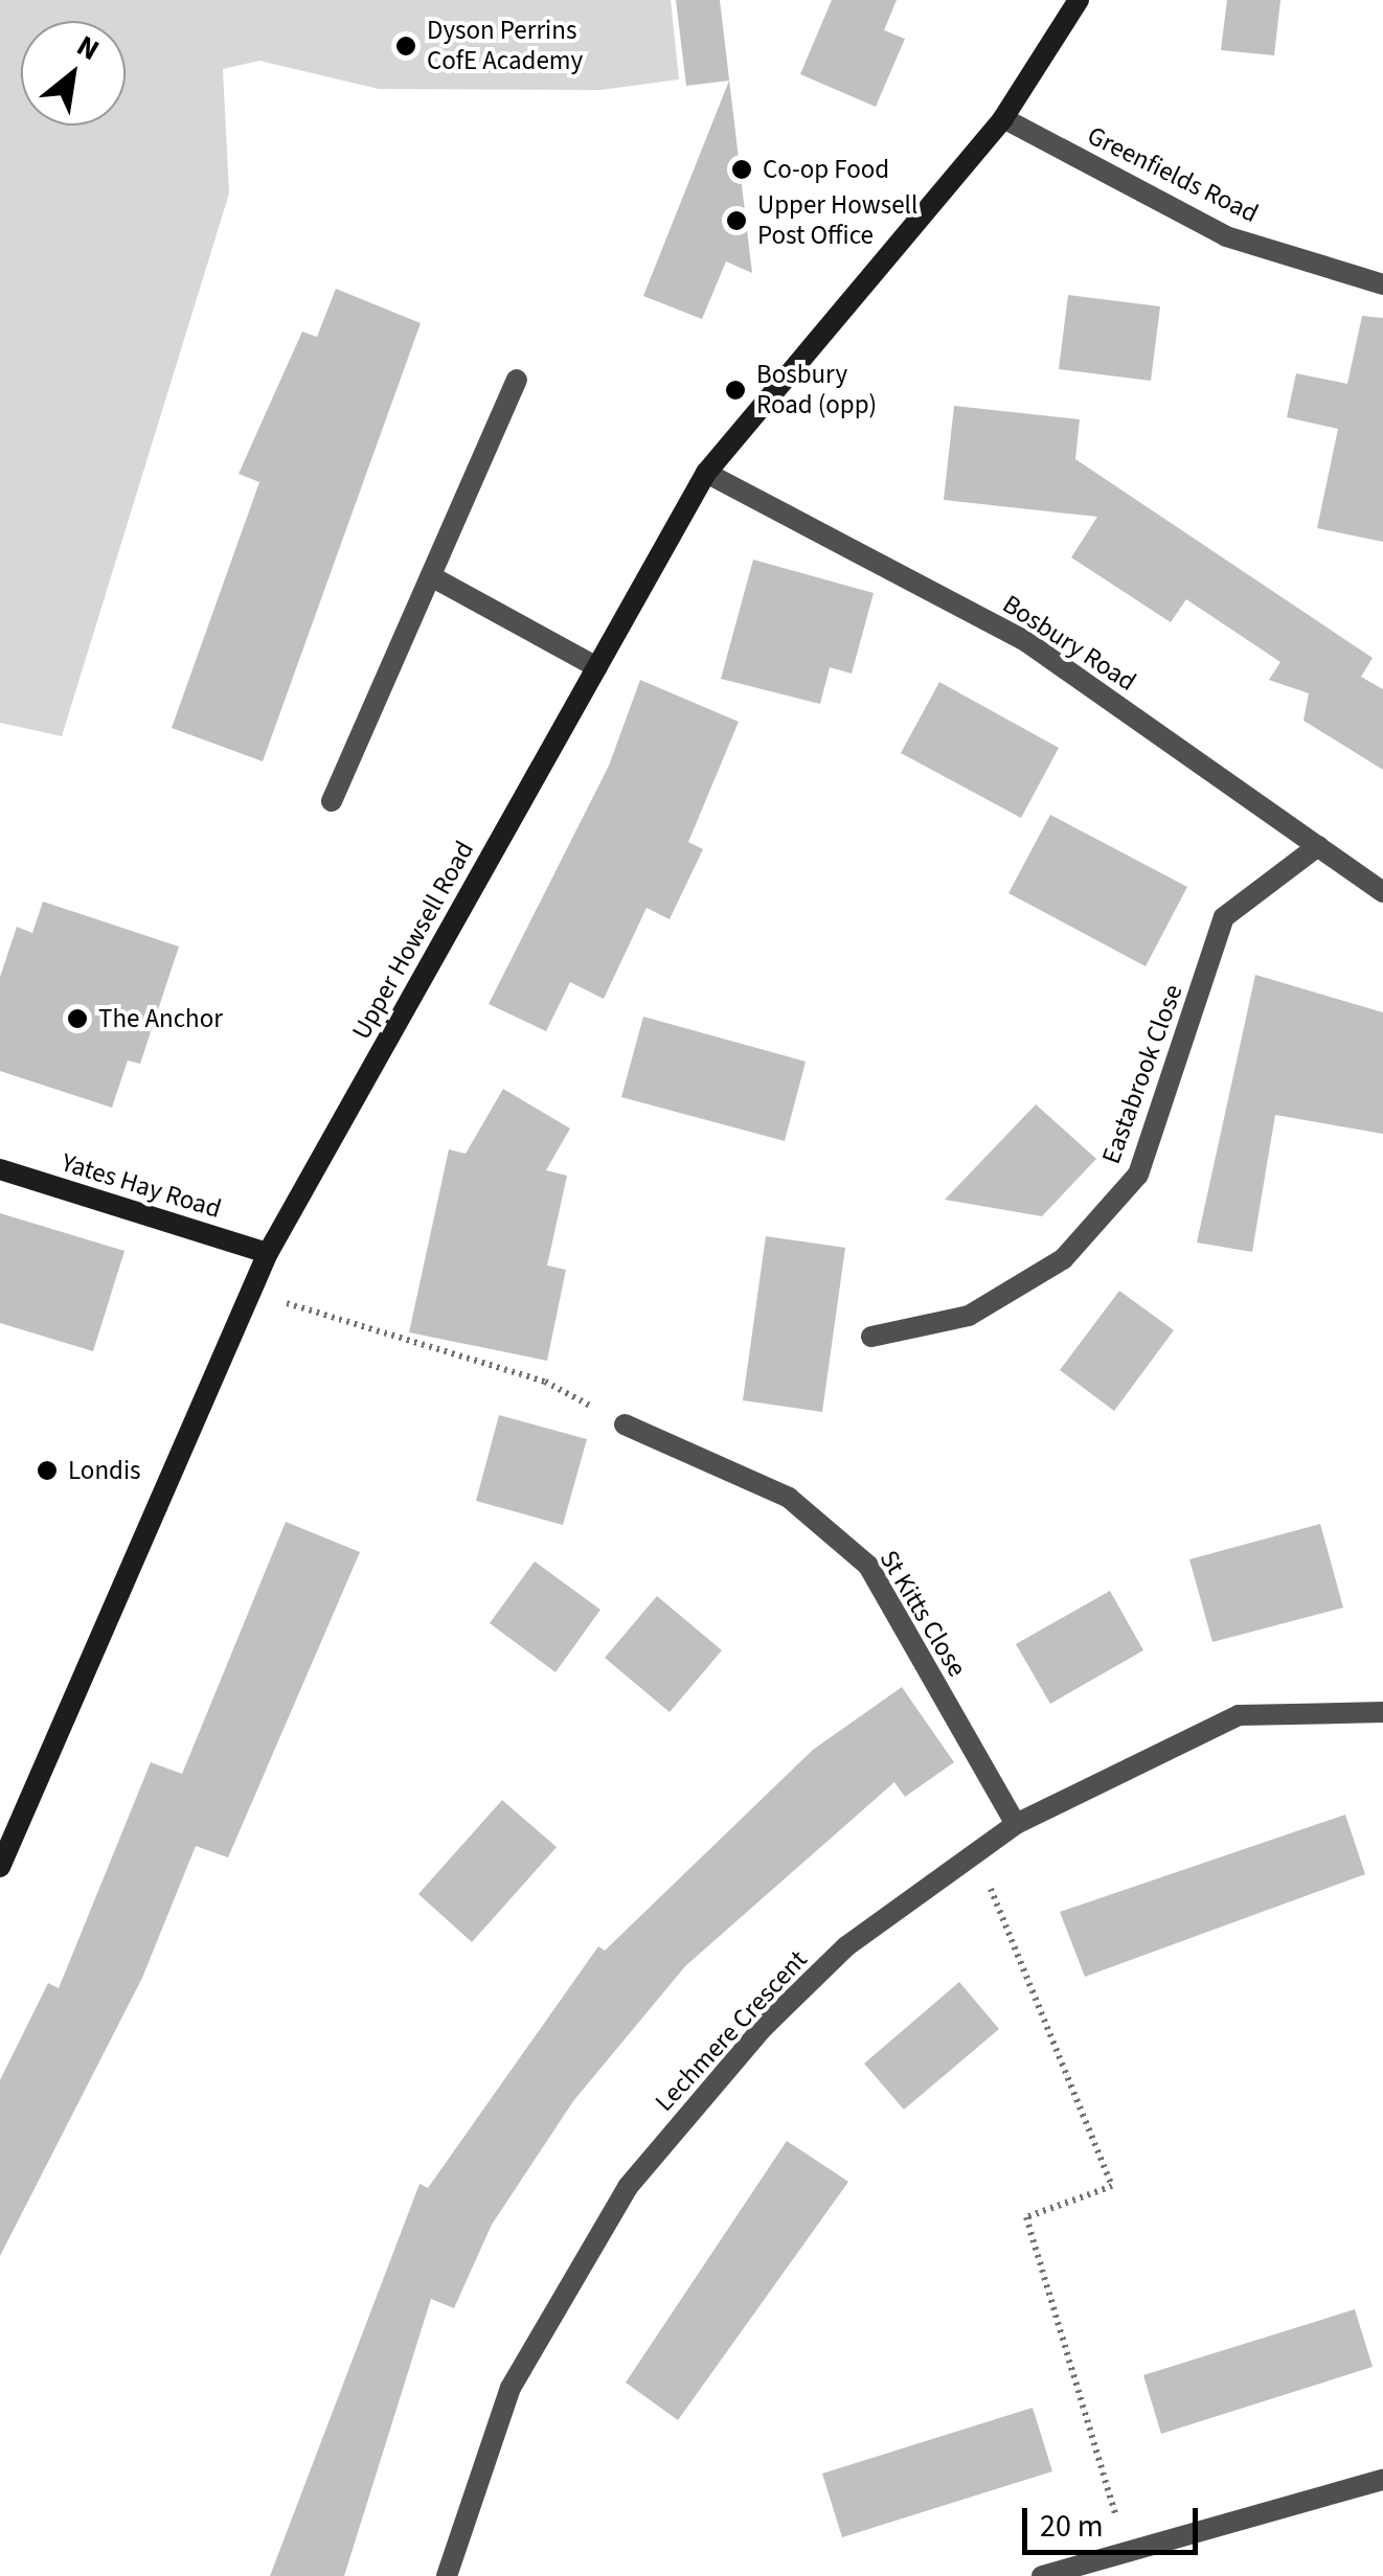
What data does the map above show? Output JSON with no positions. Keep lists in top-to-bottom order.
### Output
{
  "streets": {
    "street": [
      "Greenfields Road",
      "Bosbury Road",
      "Upper Howsell Road",
      "Eastabrook Close",
      "Yates Hay Road",
      "St Kitts Close",
      "Lechmere Crescent"
    ]
  },
  "crossings": [
    ["Greenfields Road", "Upper Howsell Road"],
    ["Bosbury Road", "Upper Howsell Road"],
    ["Bosbury Road", "Eastabrook Close"],
    ["Upper Howsell Road", "Yates Hay Road"],
    ["St Kitts Close", "Lechmere Crescent"]
  ],
  "places": [
    "Dyson Perrins CofE Academy",
    "Co-op Food",
    "Upper Howsell Post Office",
    "Bosbury Road (opp)",
    "The Anchor",
    "Londis"
  ],
  "scale_bar": "20 m",
  "north": "top right"
}
